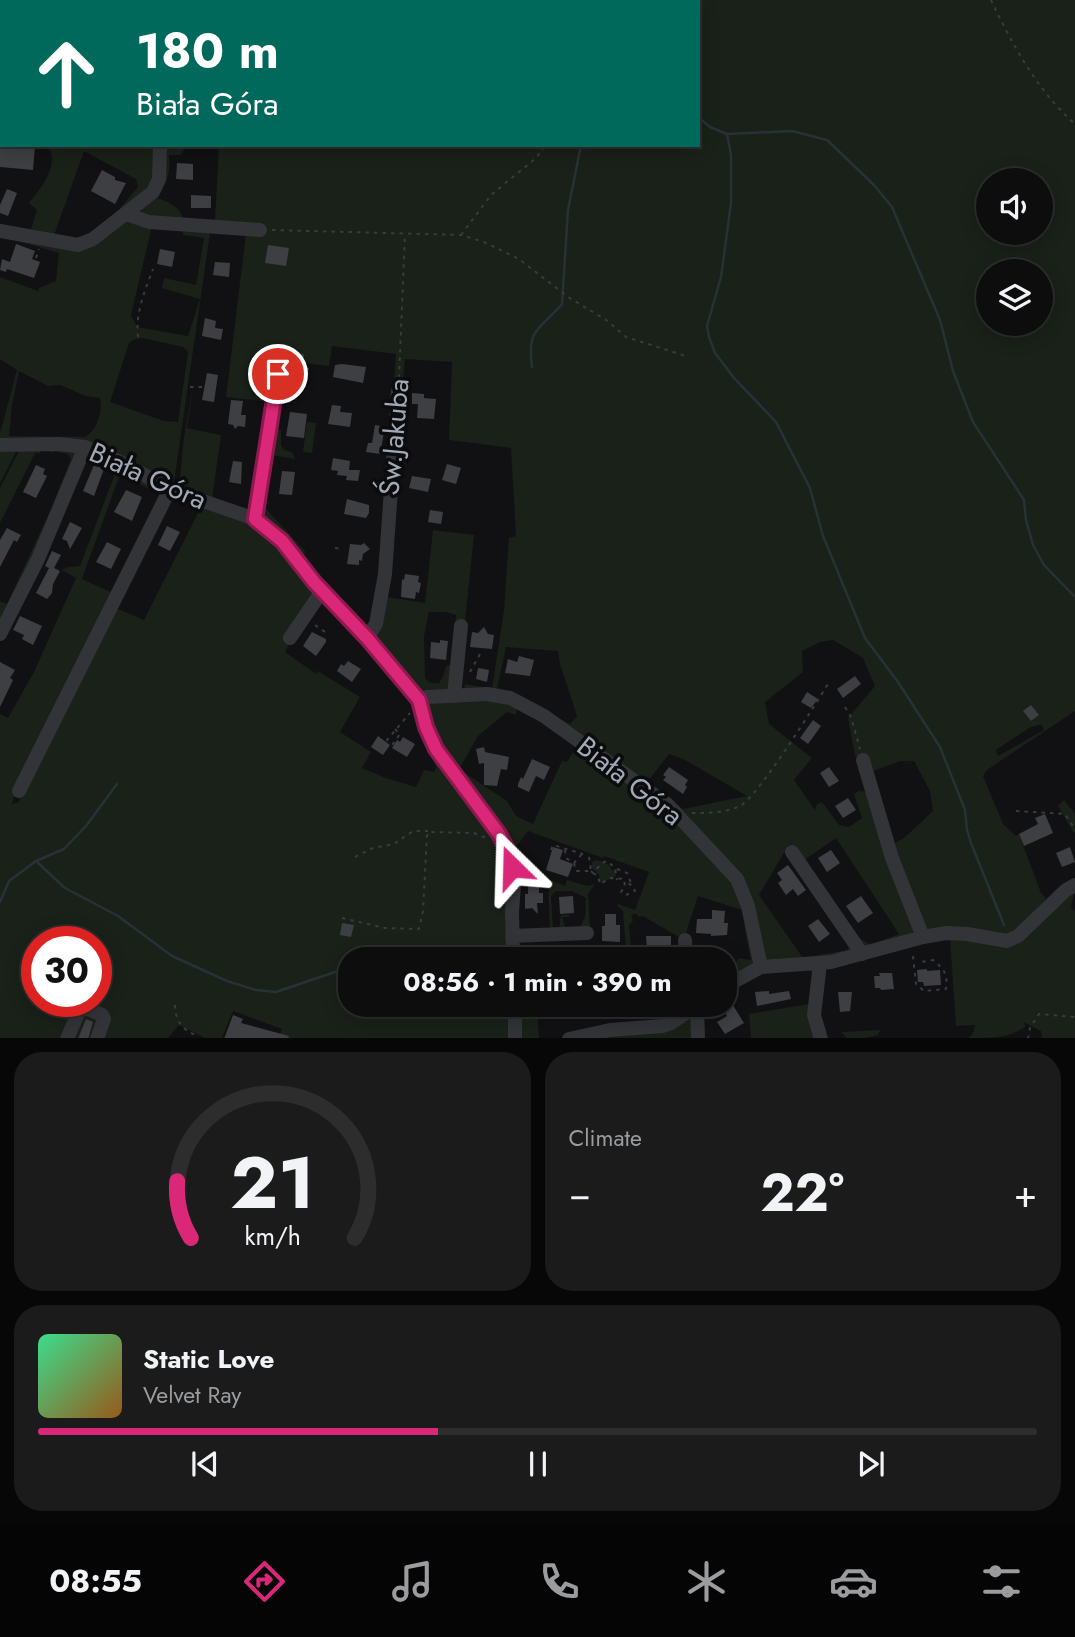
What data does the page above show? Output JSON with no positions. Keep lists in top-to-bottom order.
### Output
{
  "streets": {
    "street": ["Św.Jakuba", "Biała Góra"]
  },
  "crossings": [
    ["Św.Jakuba", "Biała Góra"]
  ],
  "page": {
    "turn": ["180 m", "Biała Góra"],
    "limit": "30",
    "trip": "08:56 · 1 min · 390 m",
    "tile": "Climate",
    "heat": ["−", "22°", "+"],
    "song": ["Static Love", "Velvet Ray"],
    "tabs": "08:55",
    "gauge": ["21", "km/h"]
  }
}
